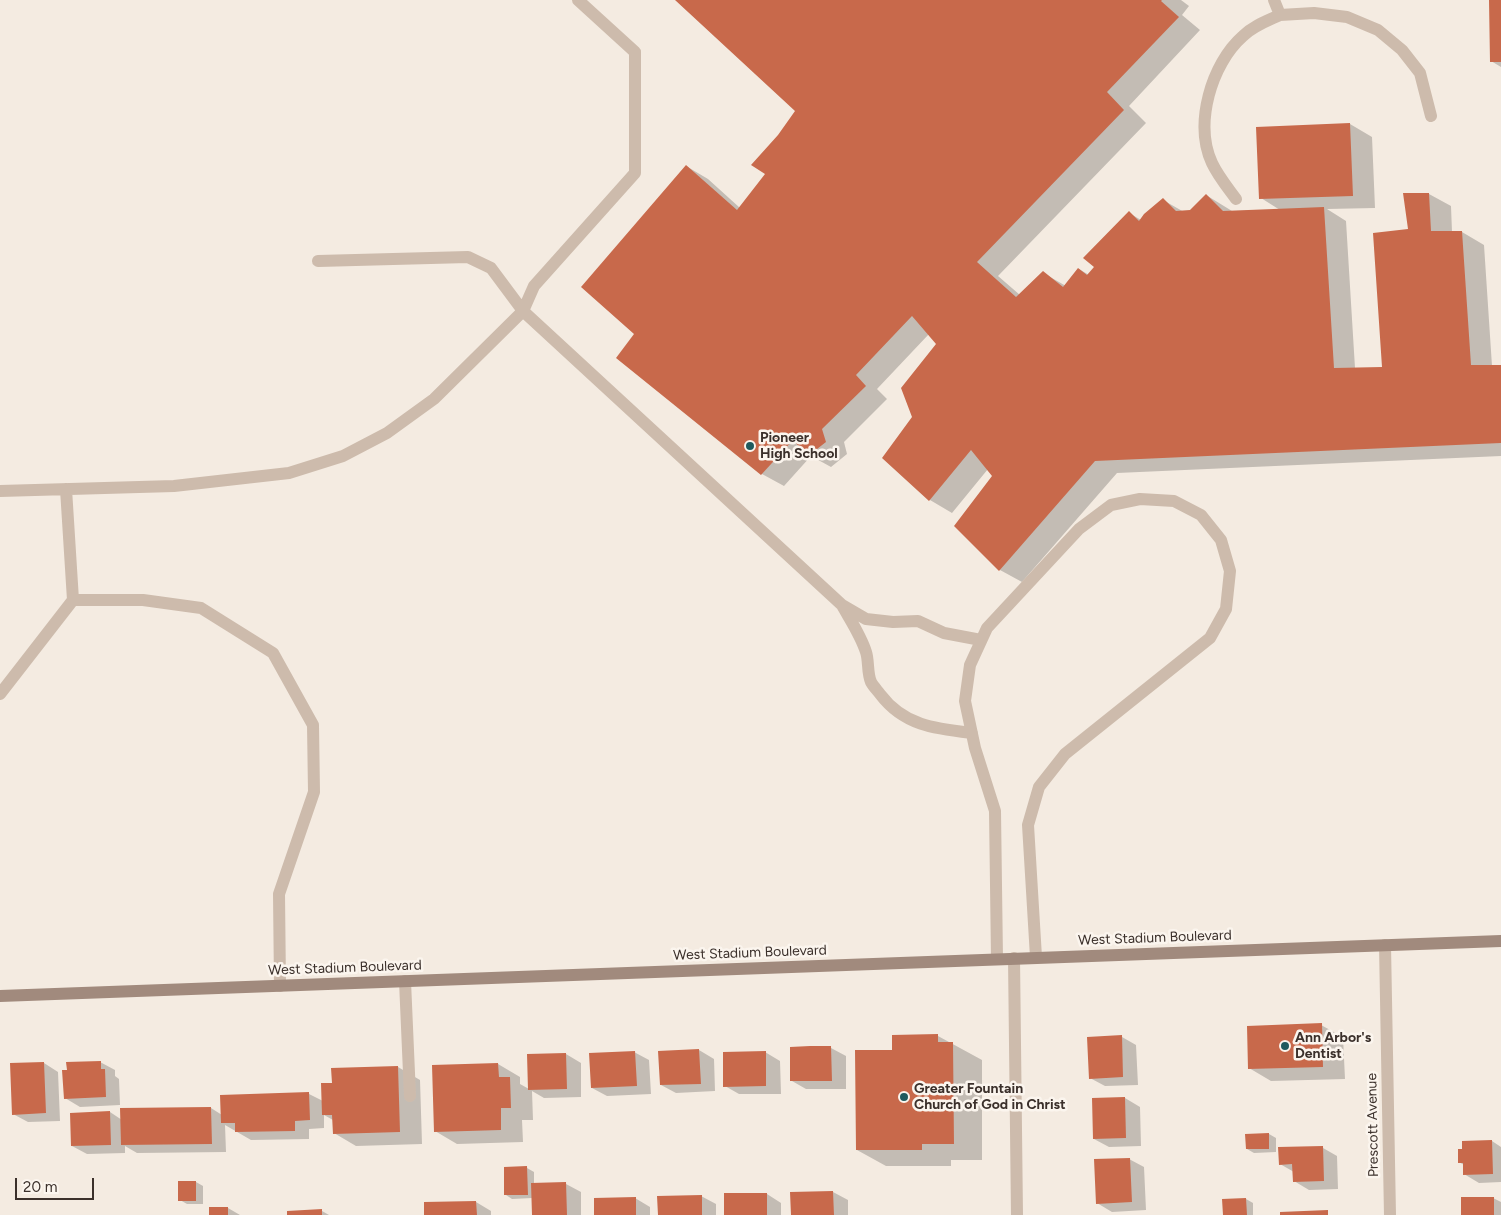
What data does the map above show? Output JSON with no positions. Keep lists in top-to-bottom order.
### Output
{
  "streets": {
    "main road": ["West Stadium Boulevard"],
    "street": ["Prescott Avenue"]
  },
  "crossings": [
    ["West Stadium Boulevard", "Prescott Avenue"]
  ],
  "places": ["Pioneer High School", "Ann Arbor's Dentist", "Greater Fountain Church of God in Christ"],
  "scale_bar": "20 m"
}
